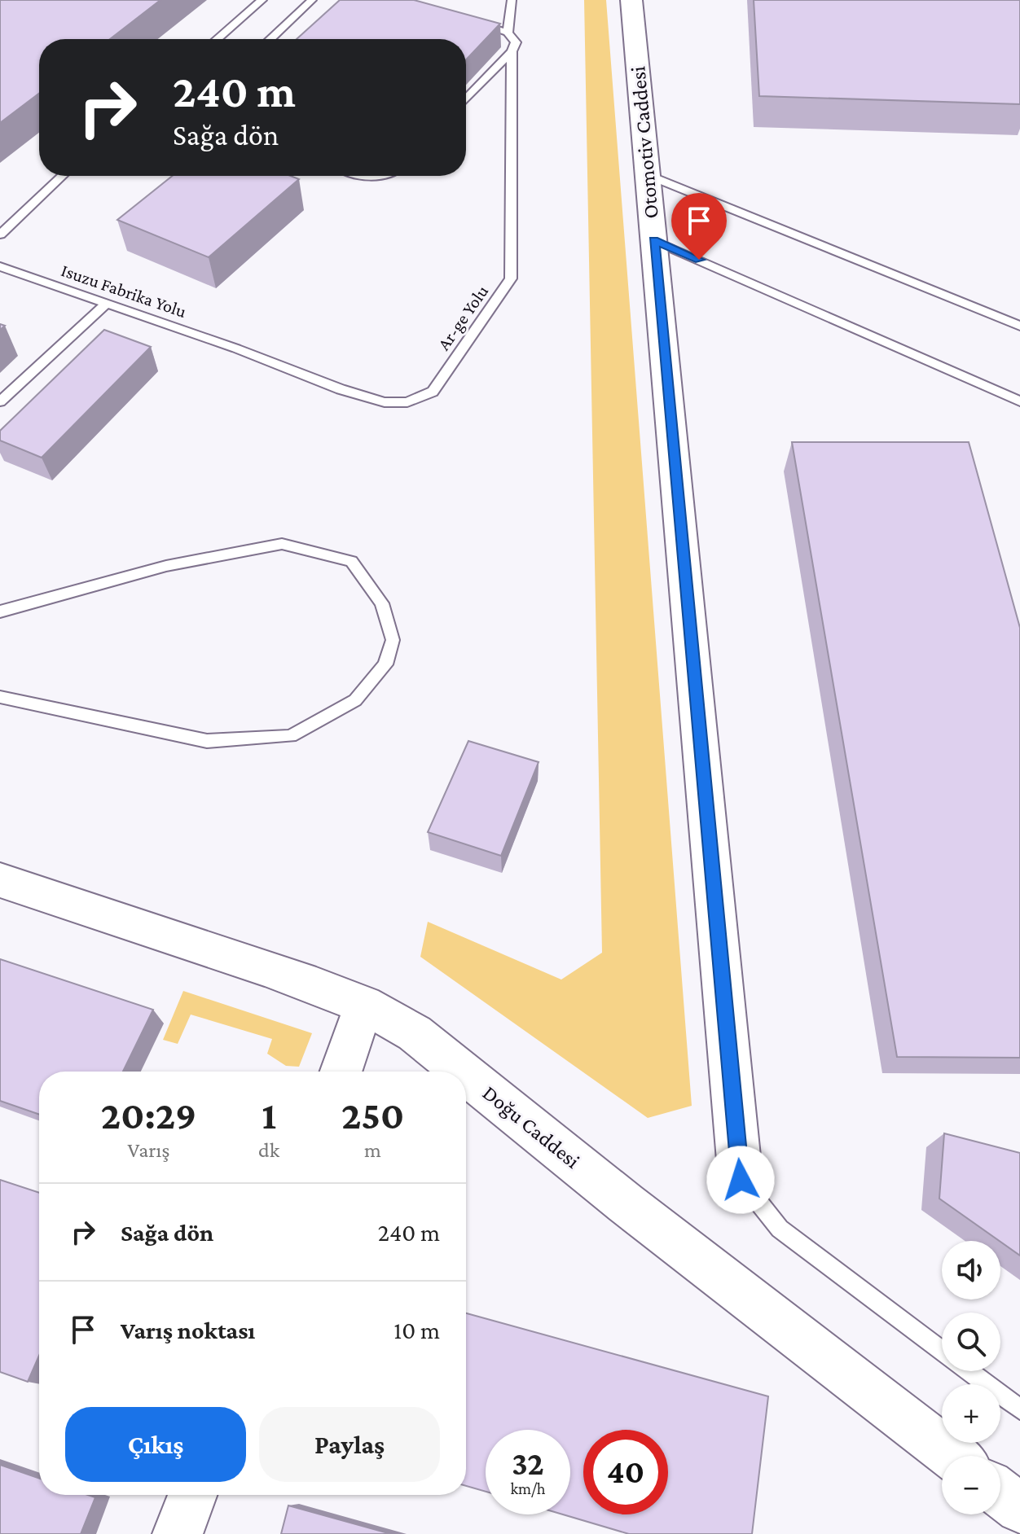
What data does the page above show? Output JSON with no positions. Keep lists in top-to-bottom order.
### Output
{
  "streets": {
    "street": ["Otomotiv Caddesi", "Doğu Caddesi"],
    "lane": ["Isuzu Fabrika Yolu", "Ar-ge Yolu"]
  },
  "crossings": [
    ["Isuzu Fabrika Yolu", "Ar-ge Yolu"]
  ],
  "page": {
    "turn": ["240 m", "Sağa dön"],
    "eta": [
      "20:29",
      "Varış",
      "1",
      "dk",
      "250",
      "m"
    ],
    "list": [
      {
        "name": "Sağa dön",
        "value": "240 m"
      },
      {
        "name": "Varış noktası",
        "value": "10 m"
      }
    ],
    "map_buttons": ["+", "−"],
    "buttons": ["Çıkış", "Paylaş"],
    "speed": "32 km/h",
    "limit": "40"
  }
}
